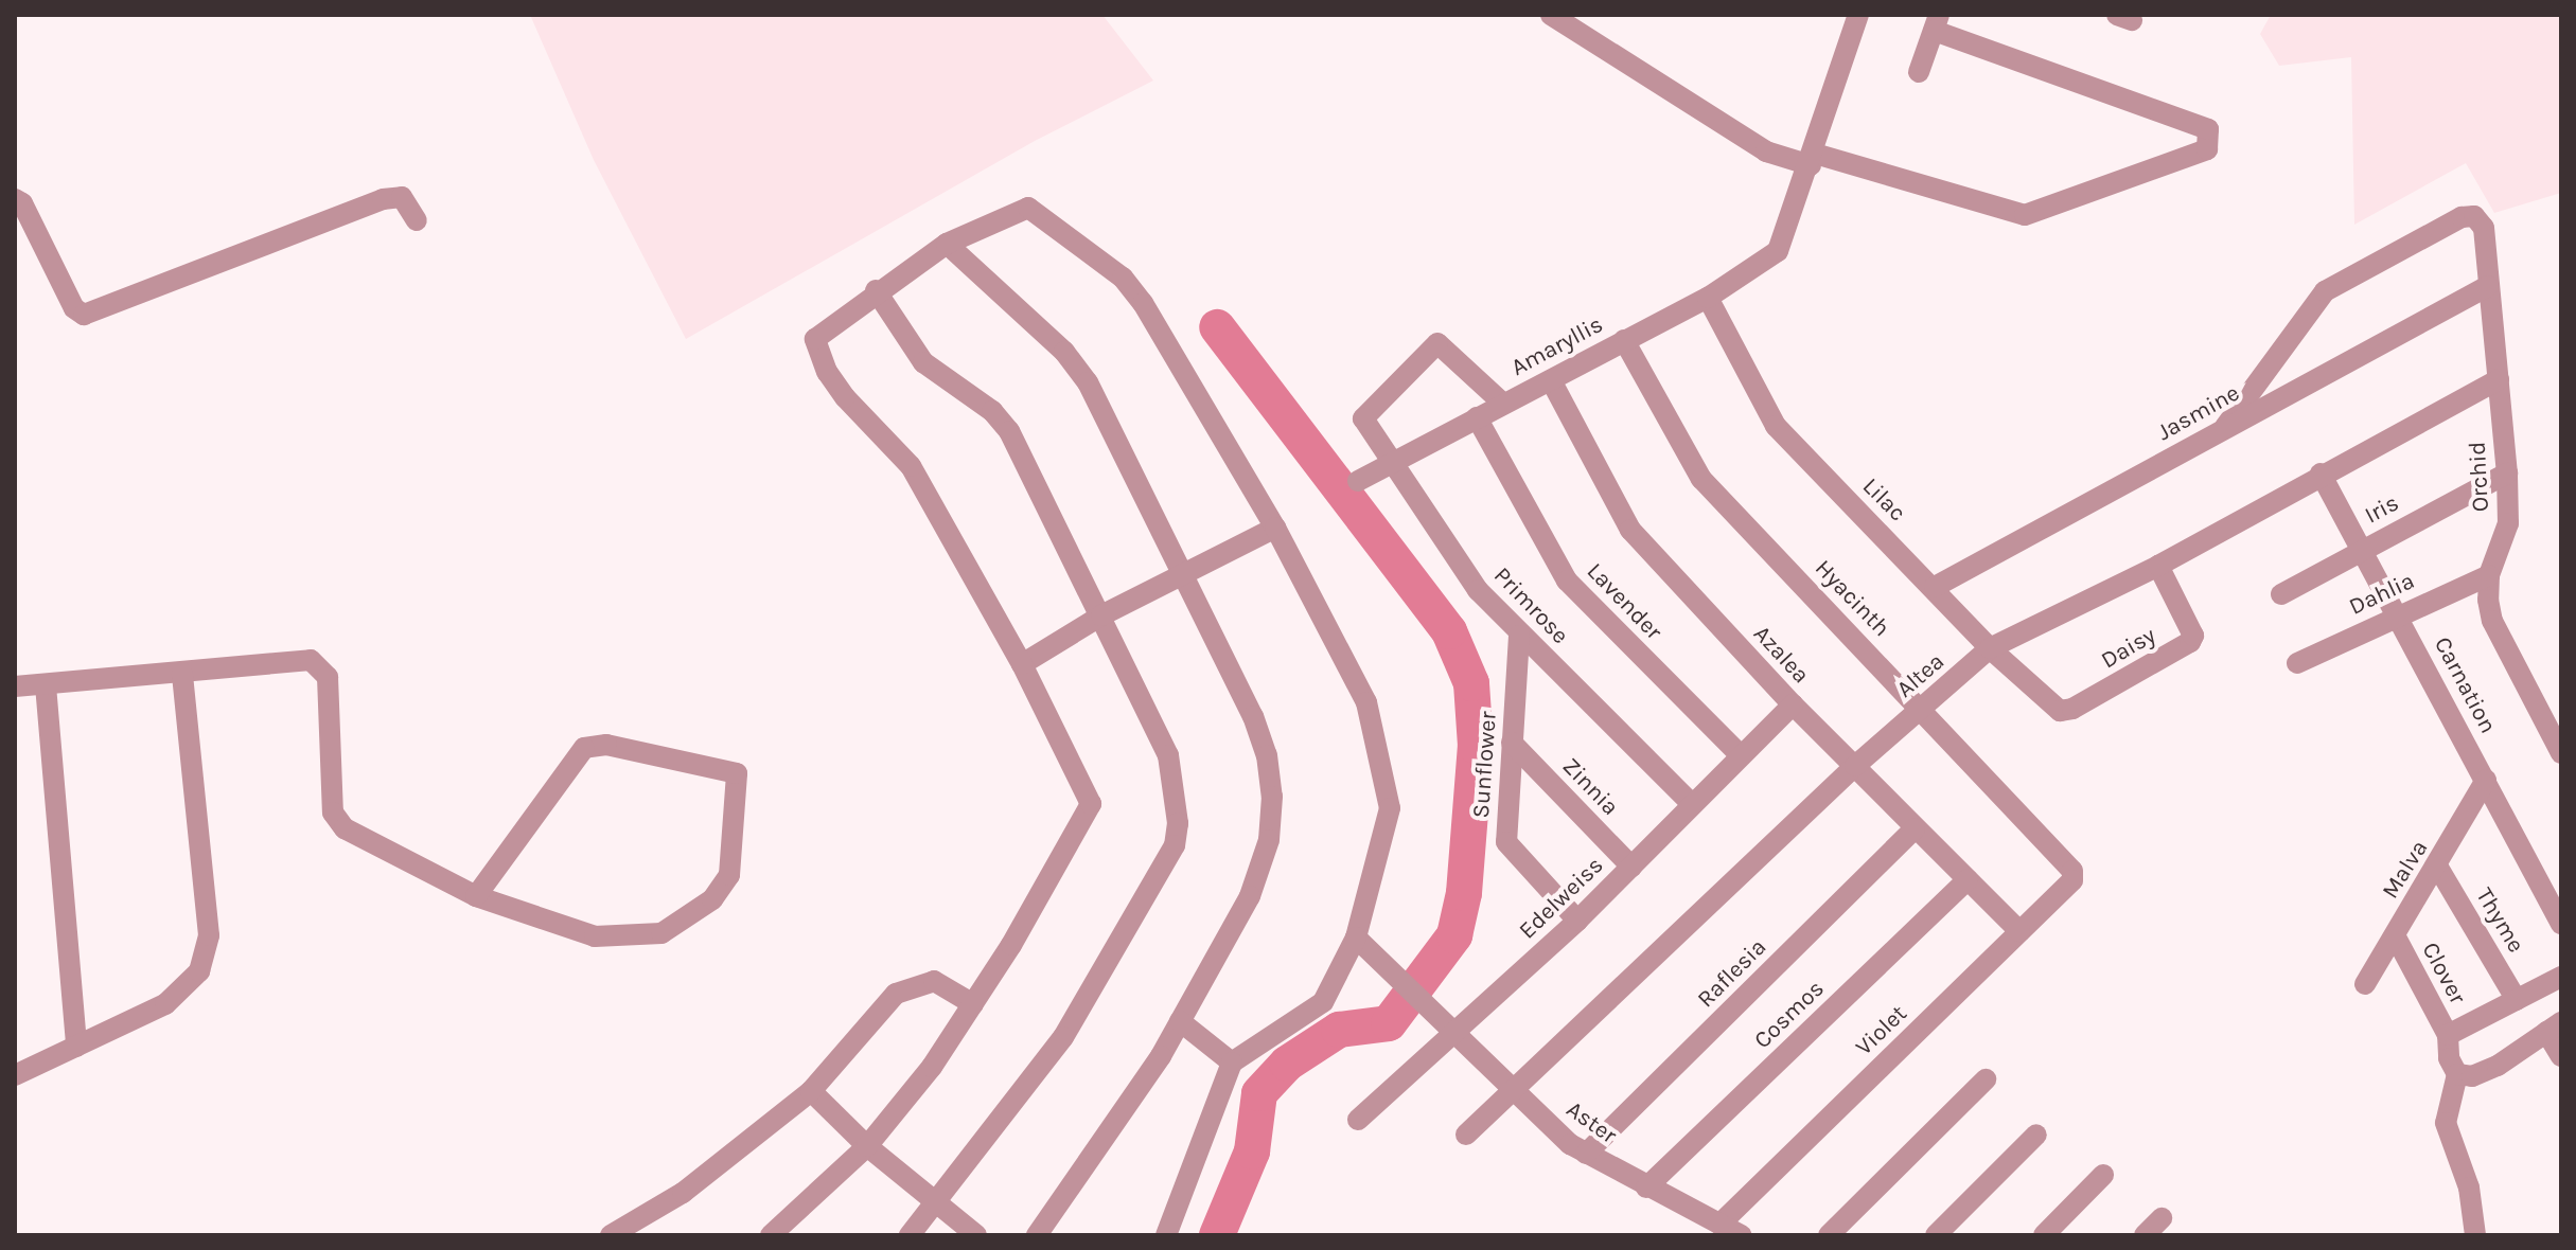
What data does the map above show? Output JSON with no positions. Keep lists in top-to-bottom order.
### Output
{
  "streets": {
    "street": [
      "Amaryllis",
      "Jasmine",
      "Orchid",
      "Lilac",
      "Iris",
      "Dahlia",
      "Hyacinth",
      "Lavender",
      "Primrose",
      "Daisy",
      "Azalea",
      "Altea",
      "Carnation",
      "Sunflower",
      "Zinnia",
      "Malva",
      "Edelweiss",
      "Thyme",
      "Raflesia",
      "Clover",
      "Cosmos",
      "Violet",
      "Aster"
    ]
  },
  "crossings": [
    ["Amaryllis", "Lilac"],
    ["Amaryllis", "Hyacinth"],
    ["Amaryllis", "Lavender"],
    ["Amaryllis", "Primrose"],
    ["Amaryllis", "Azalea"],
    ["Jasmine", "Orchid"],
    ["Jasmine", "Lilac"],
    ["Orchid", "Iris"],
    ["Orchid", "Dahlia"],
    ["Orchid", "Altea"],
    ["Lilac", "Daisy"],
    ["Lilac", "Altea"],
    ["Iris", "Carnation"],
    ["Dahlia", "Carnation"],
    ["Hyacinth", "Altea"],
    ["Hyacinth", "Violet"],
    ["Lavender", "Edelweiss"],
    ["Primrose", "Sunflower"],
    ["Primrose", "Edelweiss"],
    ["Daisy", "Altea"],
    ["Azalea", "Altea"],
    ["Azalea", "Edelweiss"],
    ["Azalea", "Raflesia"],
    ["Azalea", "Cosmos"],
    ["Azalea", "Violet"],
    ["Altea", "Carnation"],
    ["Altea", "Aster"],
    ["Carnation", "Malva"],
    ["Sunflower", "Zinnia"],
    ["Sunflower", "Edelweiss"],
    ["Zinnia", "Edelweiss"],
    ["Malva", "Thyme"],
    ["Malva", "Clover"],
    ["Edelweiss", "Aster"],
    ["Raflesia", "Aster"],
    ["Cosmos", "Aster"],
    ["Violet", "Aster"]
  ]
}
